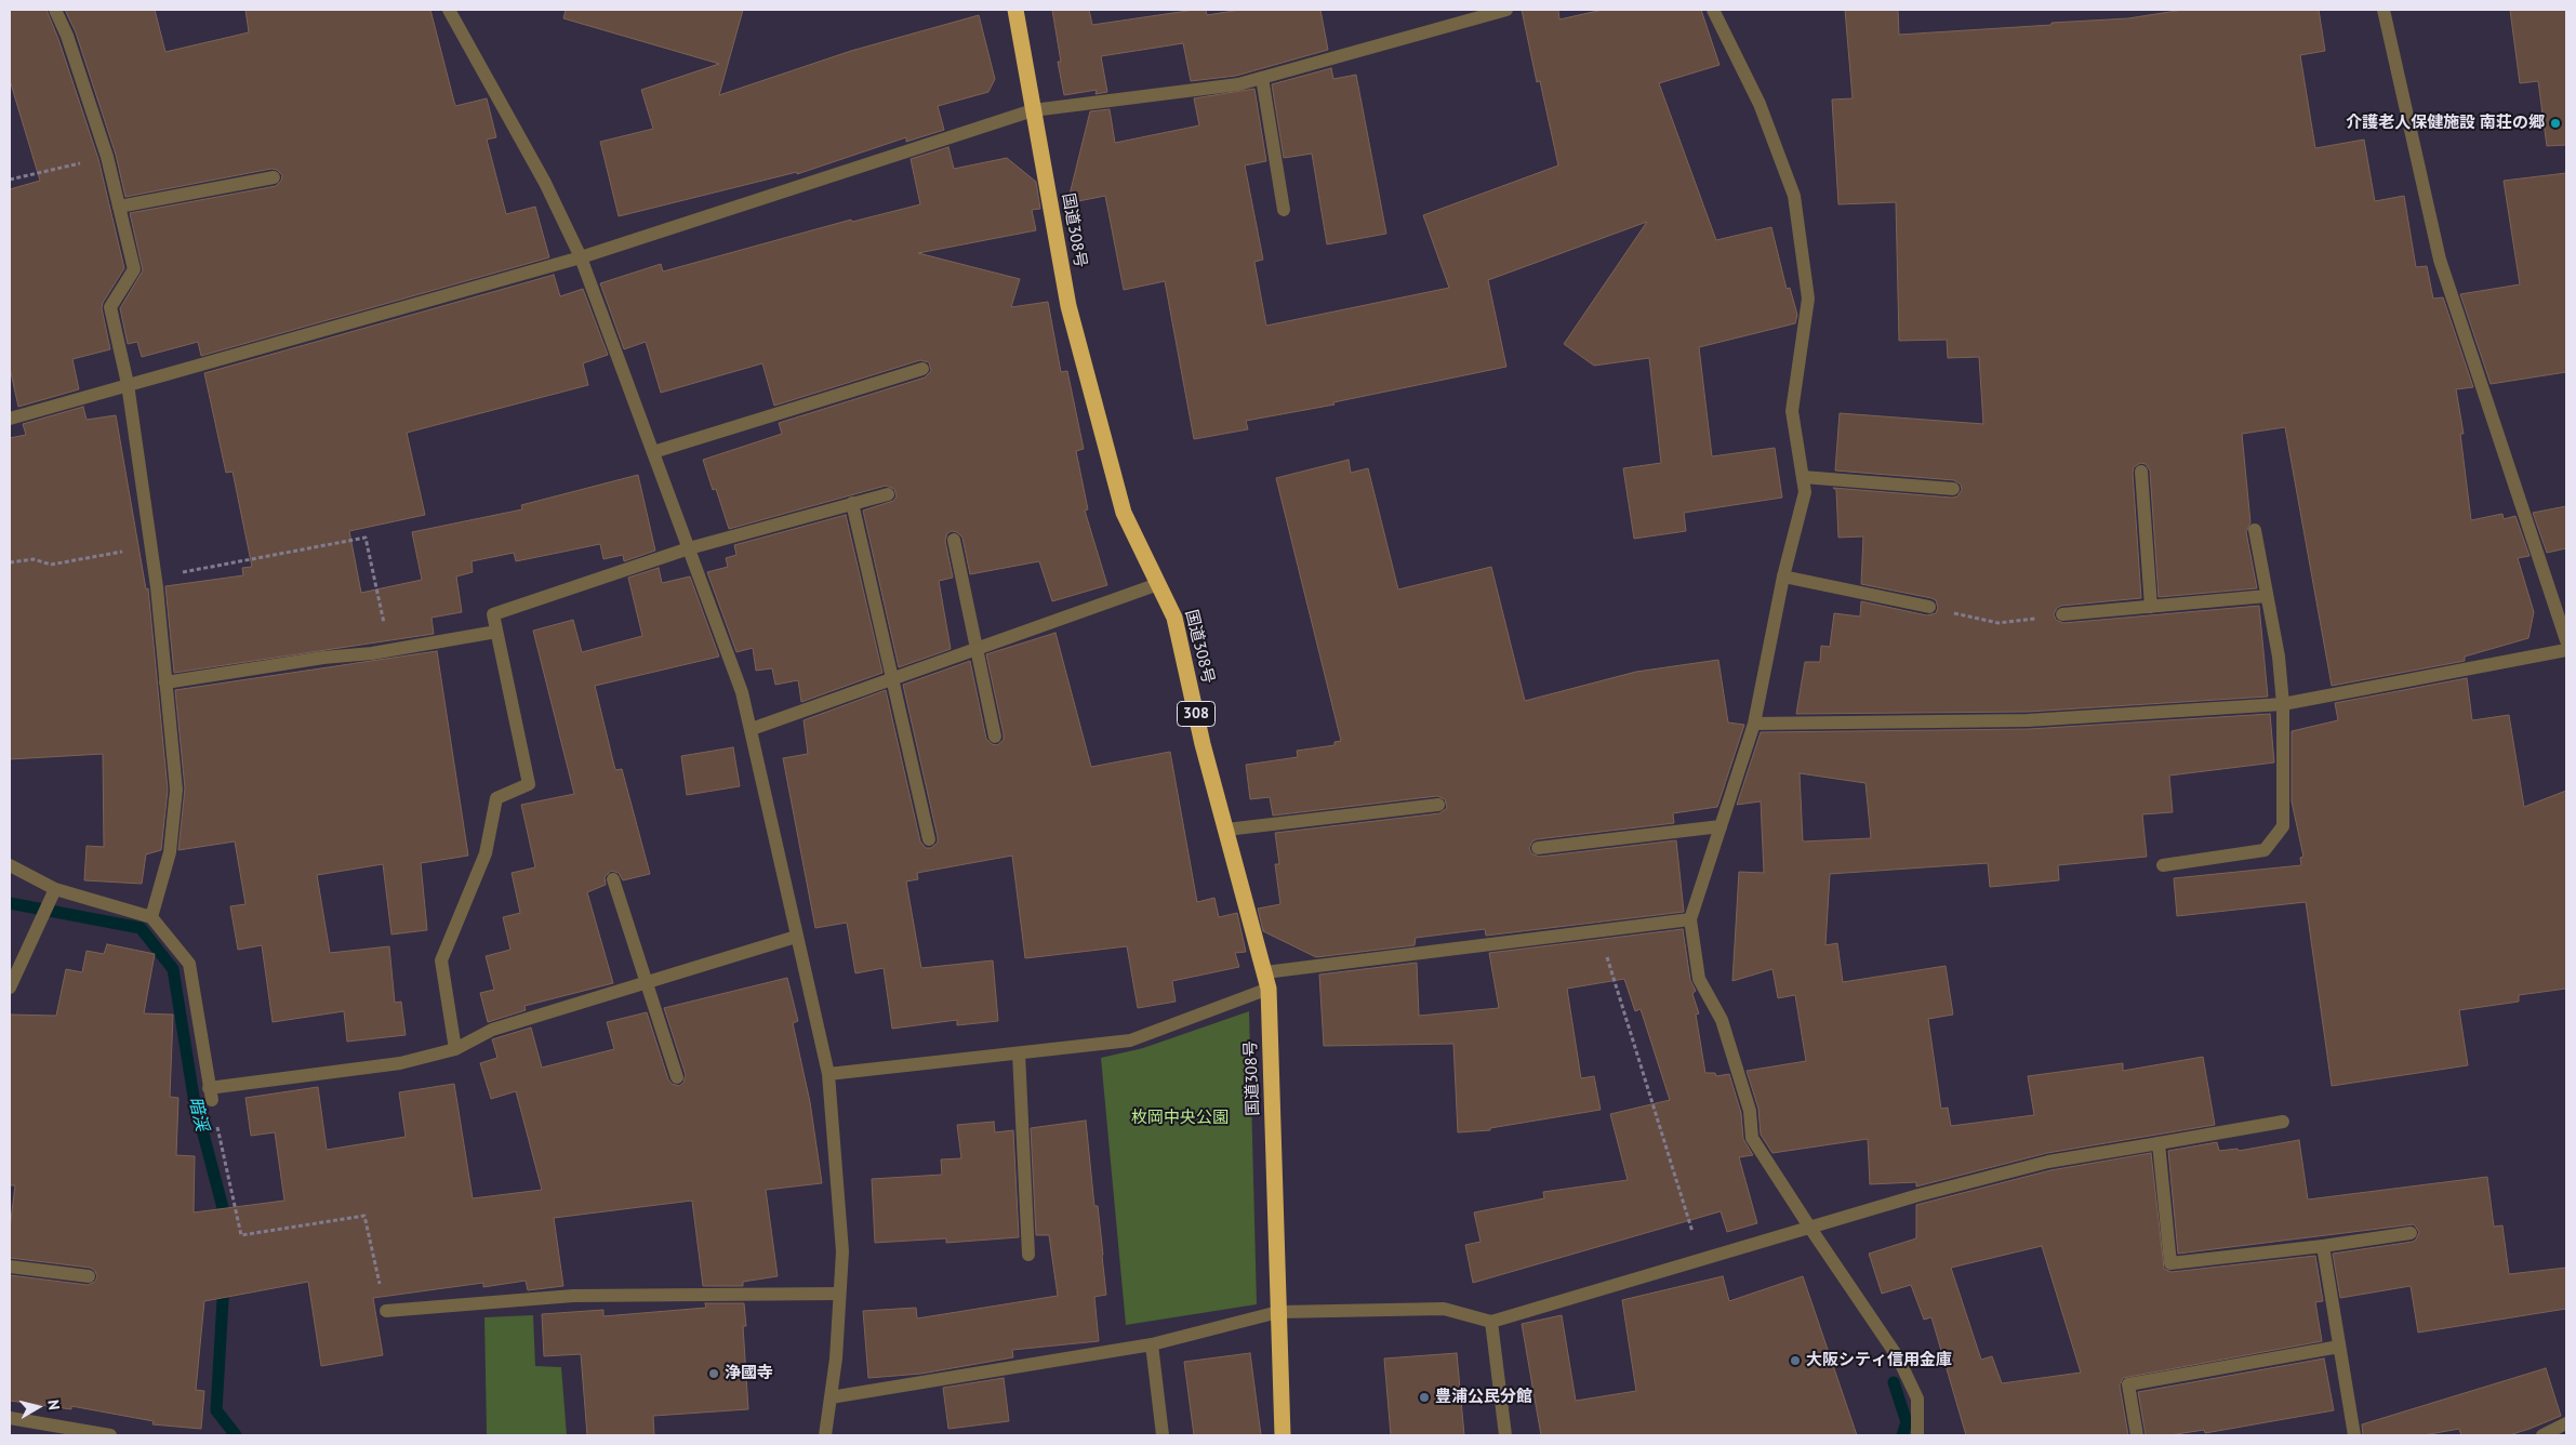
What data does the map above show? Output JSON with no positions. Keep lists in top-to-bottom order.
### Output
{
  "streets": {
    "highway": ["国道308号", "308"]
  },
  "water": ["暗渓"],
  "parks": ["枚岡中央公園"],
  "places": [
    "介護老人保健施設 南荘の郷",
    "大阪シティ信用金庫",
    "浄國寺",
    "豊浦公民分館"
  ],
  "north": "right"
}
